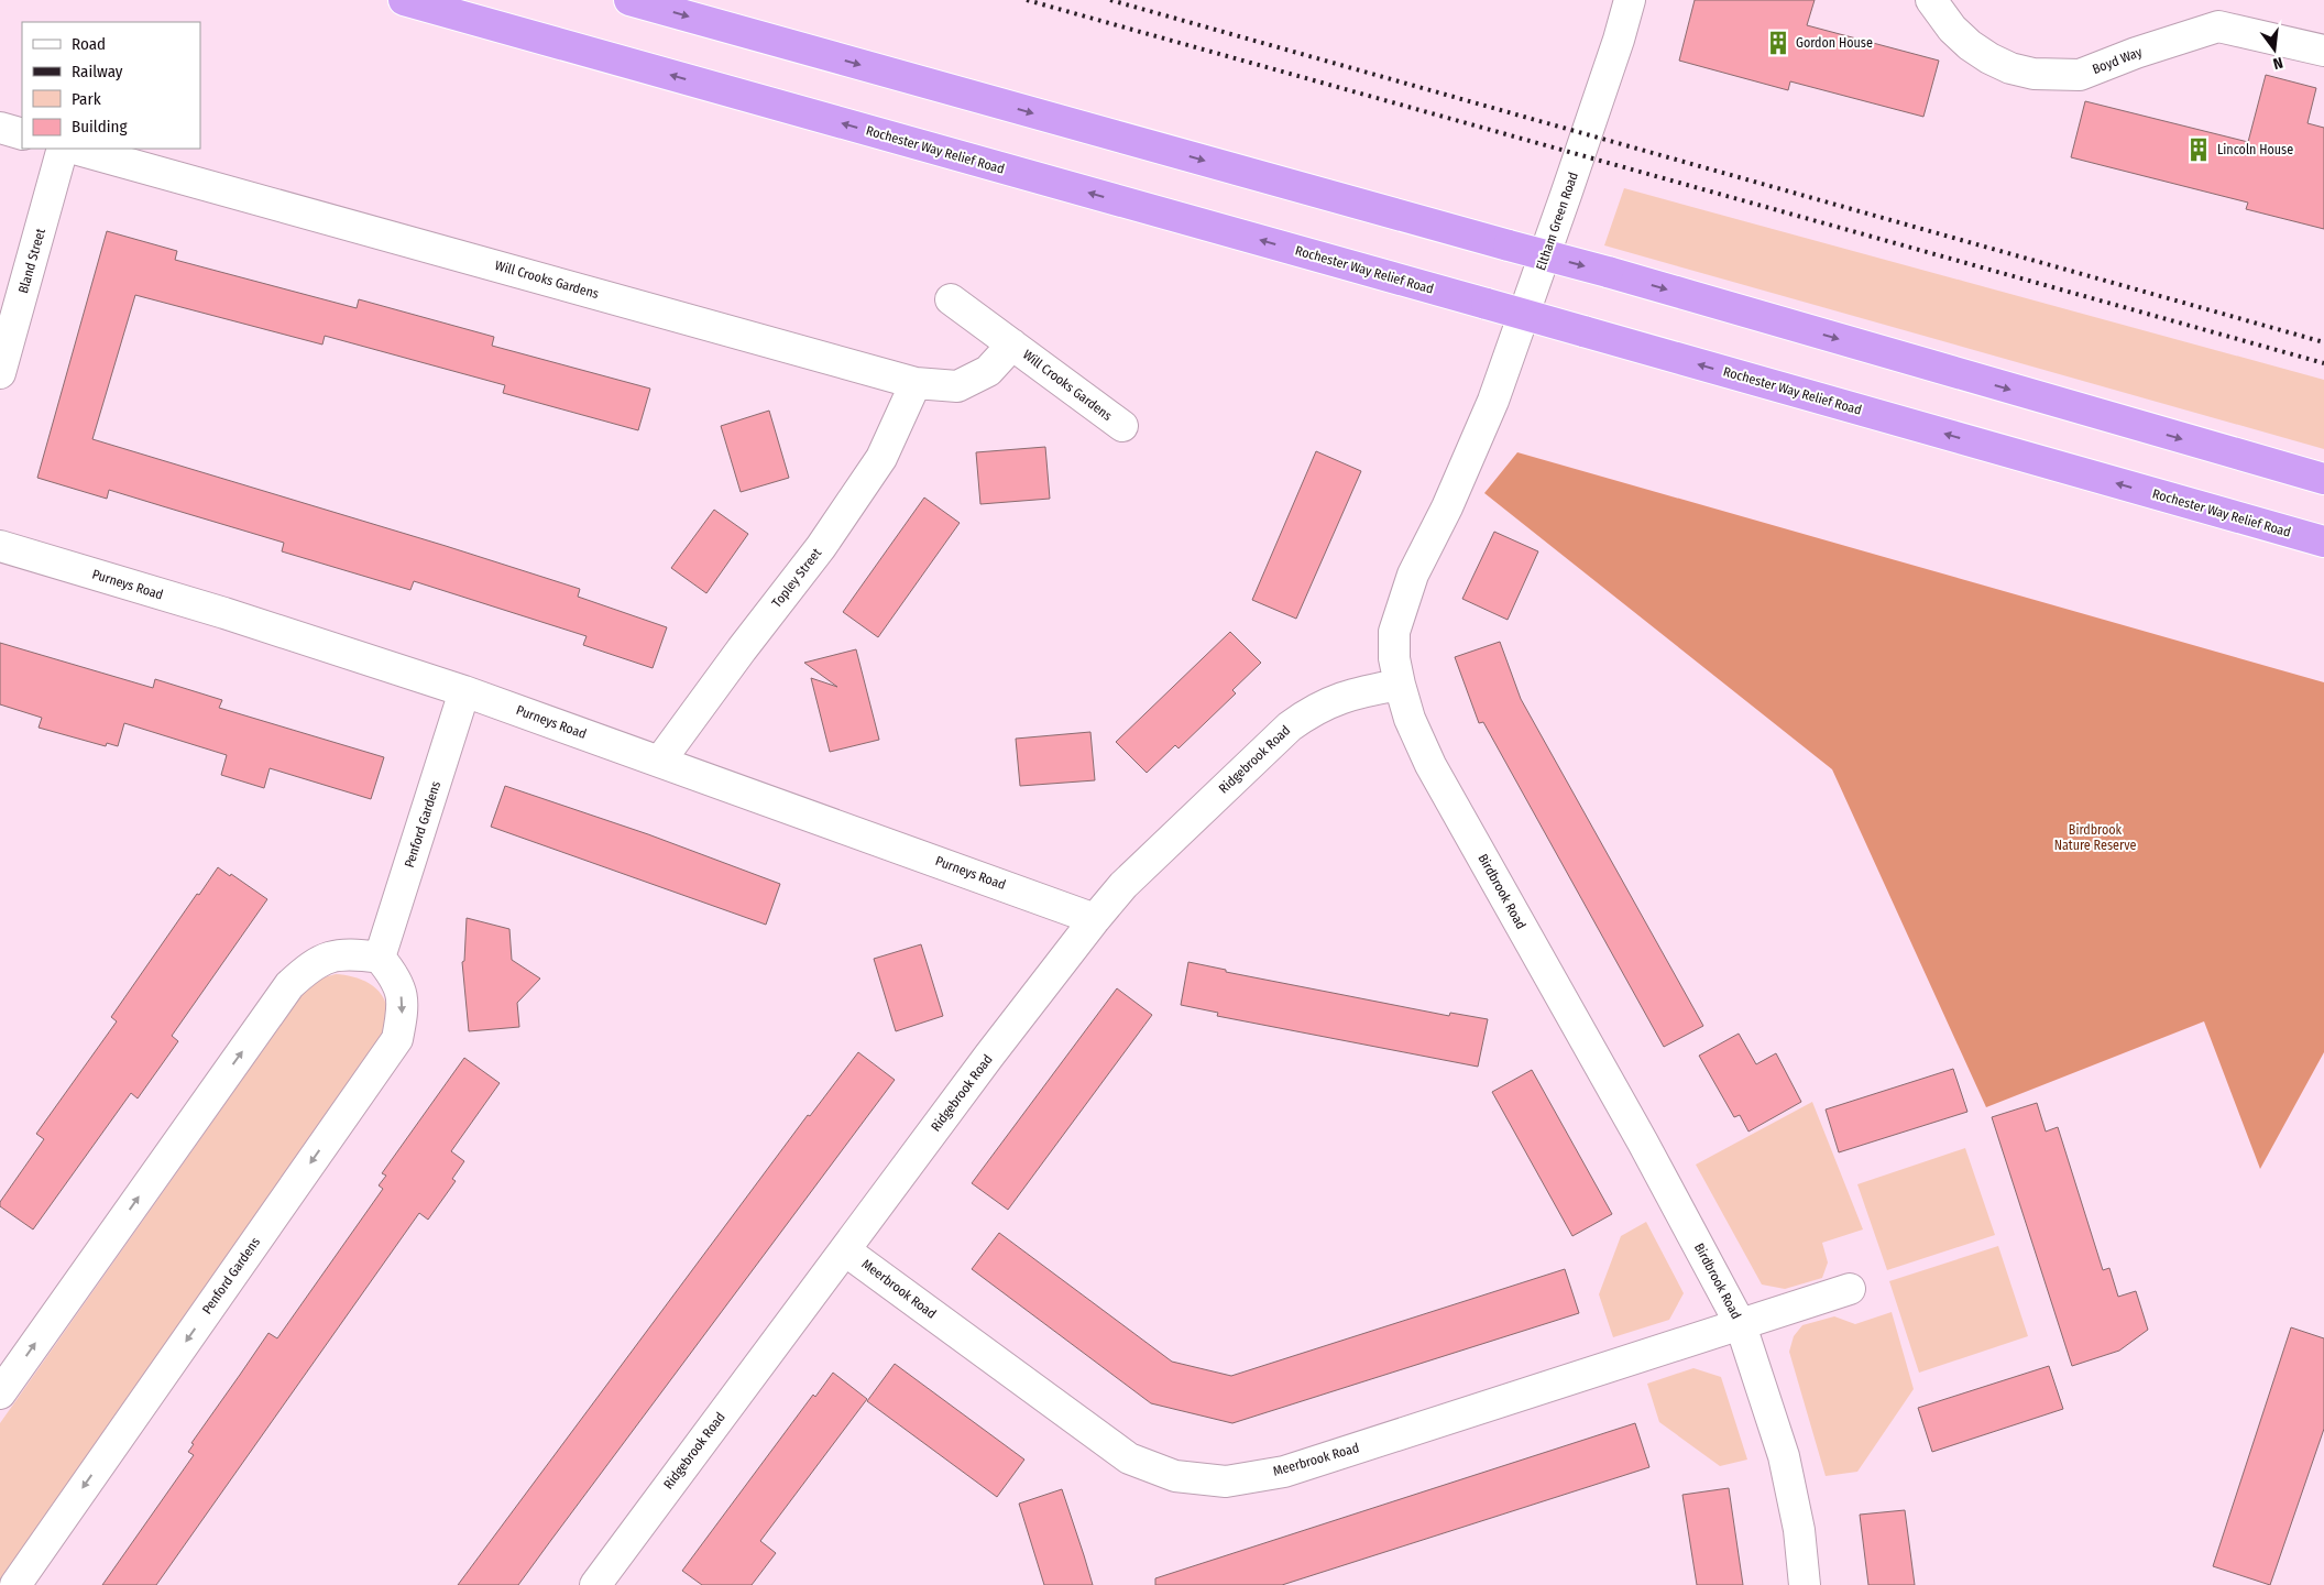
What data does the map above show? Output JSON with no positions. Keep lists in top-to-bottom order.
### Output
{
  "streets": {
    "highway": ["Rochester Way Relief Road"],
    "street": [
      "Boyd Way",
      "Eltham Green Road",
      "Bland Street",
      "Will Crooks Gardens",
      "Topley Street",
      "Purneys Road",
      "Ridgebrook Road",
      "Penford Gardens",
      "Birdbrook Road",
      "Meerbrook Road"
    ]
  },
  "crossings": [
    ["Eltham Green Road", "Birdbrook Road"],
    ["Will Crooks Gardens", "Topley Street"],
    ["Topley Street", "Purneys Road"],
    ["Purneys Road", "Ridgebrook Road"],
    ["Purneys Road", "Penford Gardens"],
    ["Ridgebrook Road", "Birdbrook Road"],
    ["Ridgebrook Road", "Meerbrook Road"],
    ["Birdbrook Road", "Meerbrook Road"]
  ],
  "parks": ["Birdbrook Nature Reserve"],
  "places": {
    "building": ["Gordon House", "Lincoln House"]
  },
  "legend": [
    "Road",
    "Railway",
    "Park",
    "Building"
  ],
  "north": "bottom"
}
